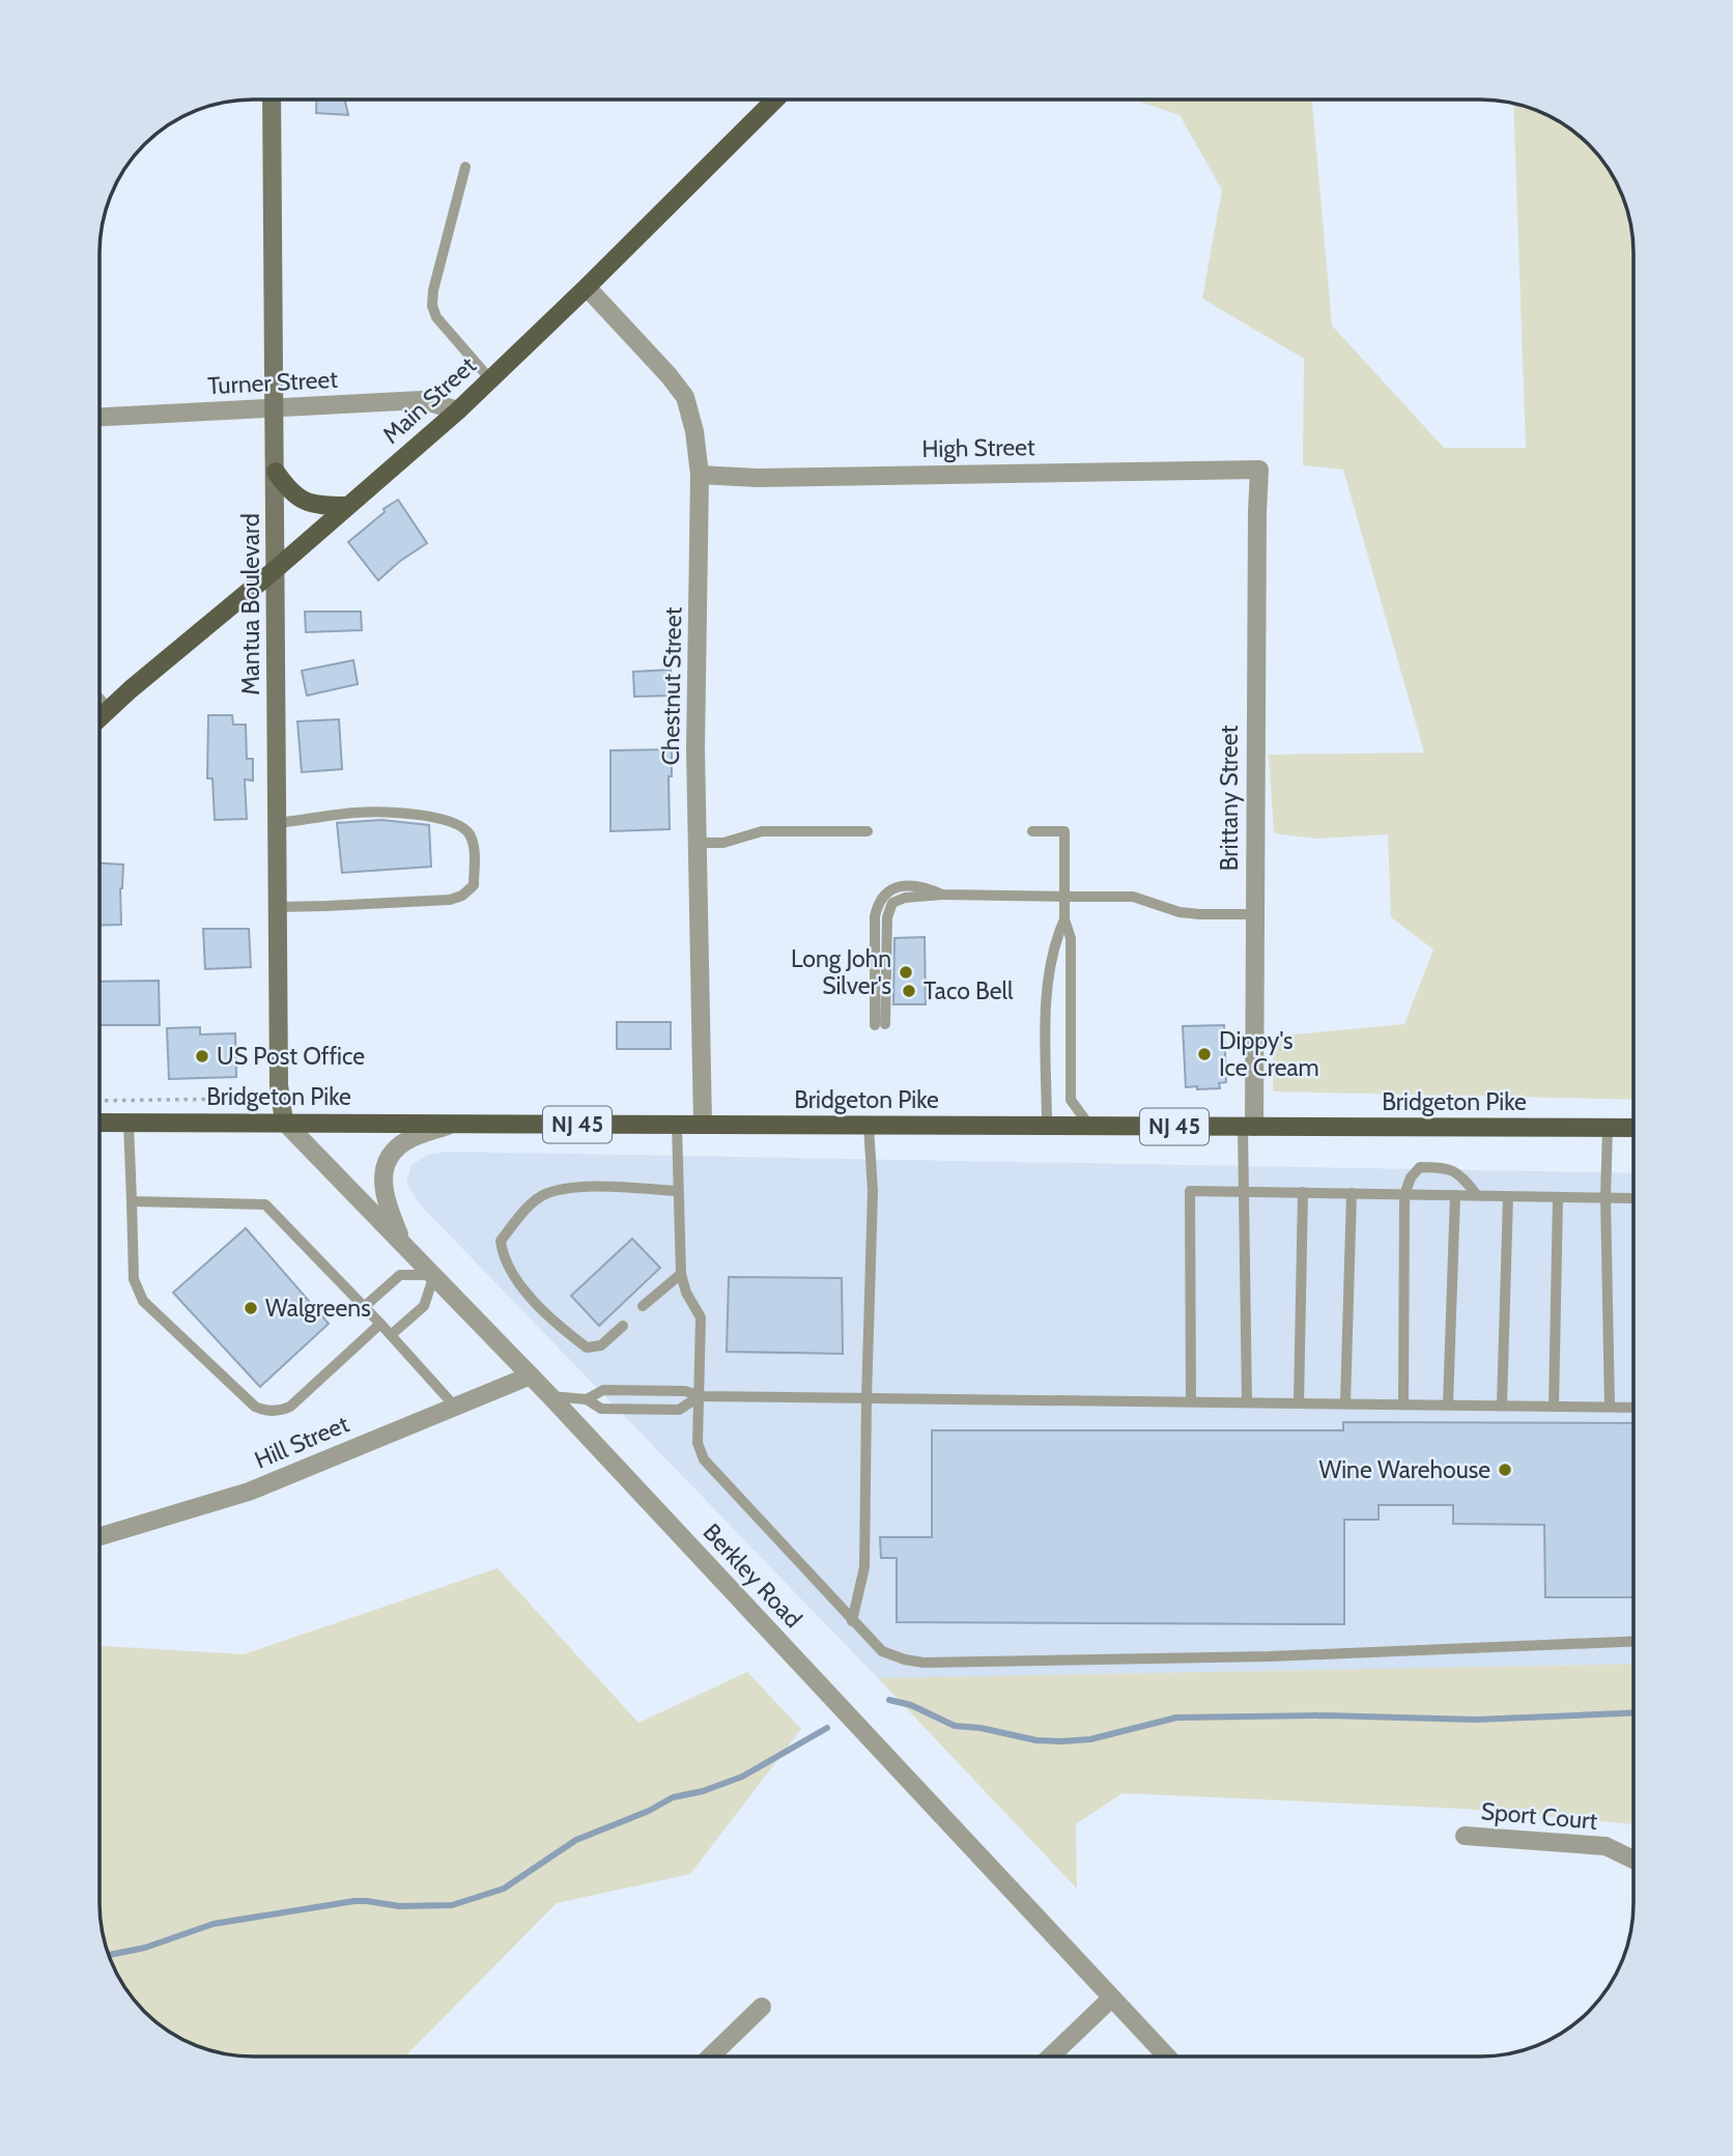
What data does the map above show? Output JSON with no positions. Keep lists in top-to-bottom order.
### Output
{
  "streets": {
    "main road": [
      "Main Street",
      "Mantua Boulevard",
      "Bridgeton Pike",
      "NJ 45"
    ],
    "street": [
      "Turner Street",
      "High Street",
      "Chestnut Street",
      "Brittany Street",
      "Hill Street",
      "Berkley Road",
      "Sport Court"
    ]
  },
  "crossings": [
    ["Turner Street", "Main Street"],
    ["Turner Street", "Mantua Boulevard"],
    ["Main Street", "Mantua Boulevard"],
    ["Main Street", "Chestnut Street"],
    ["High Street", "Chestnut Street"],
    ["High Street", "Brittany Street"],
    ["Mantua Boulevard", "Bridgeton Pike"],
    ["Mantua Boulevard", "Berkley Road"],
    ["Chestnut Street", "Bridgeton Pike"],
    ["Brittany Street", "Bridgeton Pike"],
    ["Bridgeton Pike", "Berkley Road"],
    ["Hill Street", "Berkley Road"]
  ],
  "places": [
    "Long John Silver's",
    "Taco Bell",
    "Dippy's Ice Cream",
    "US Post Office",
    "Walgreens",
    "Wine Warehouse"
  ]
}
